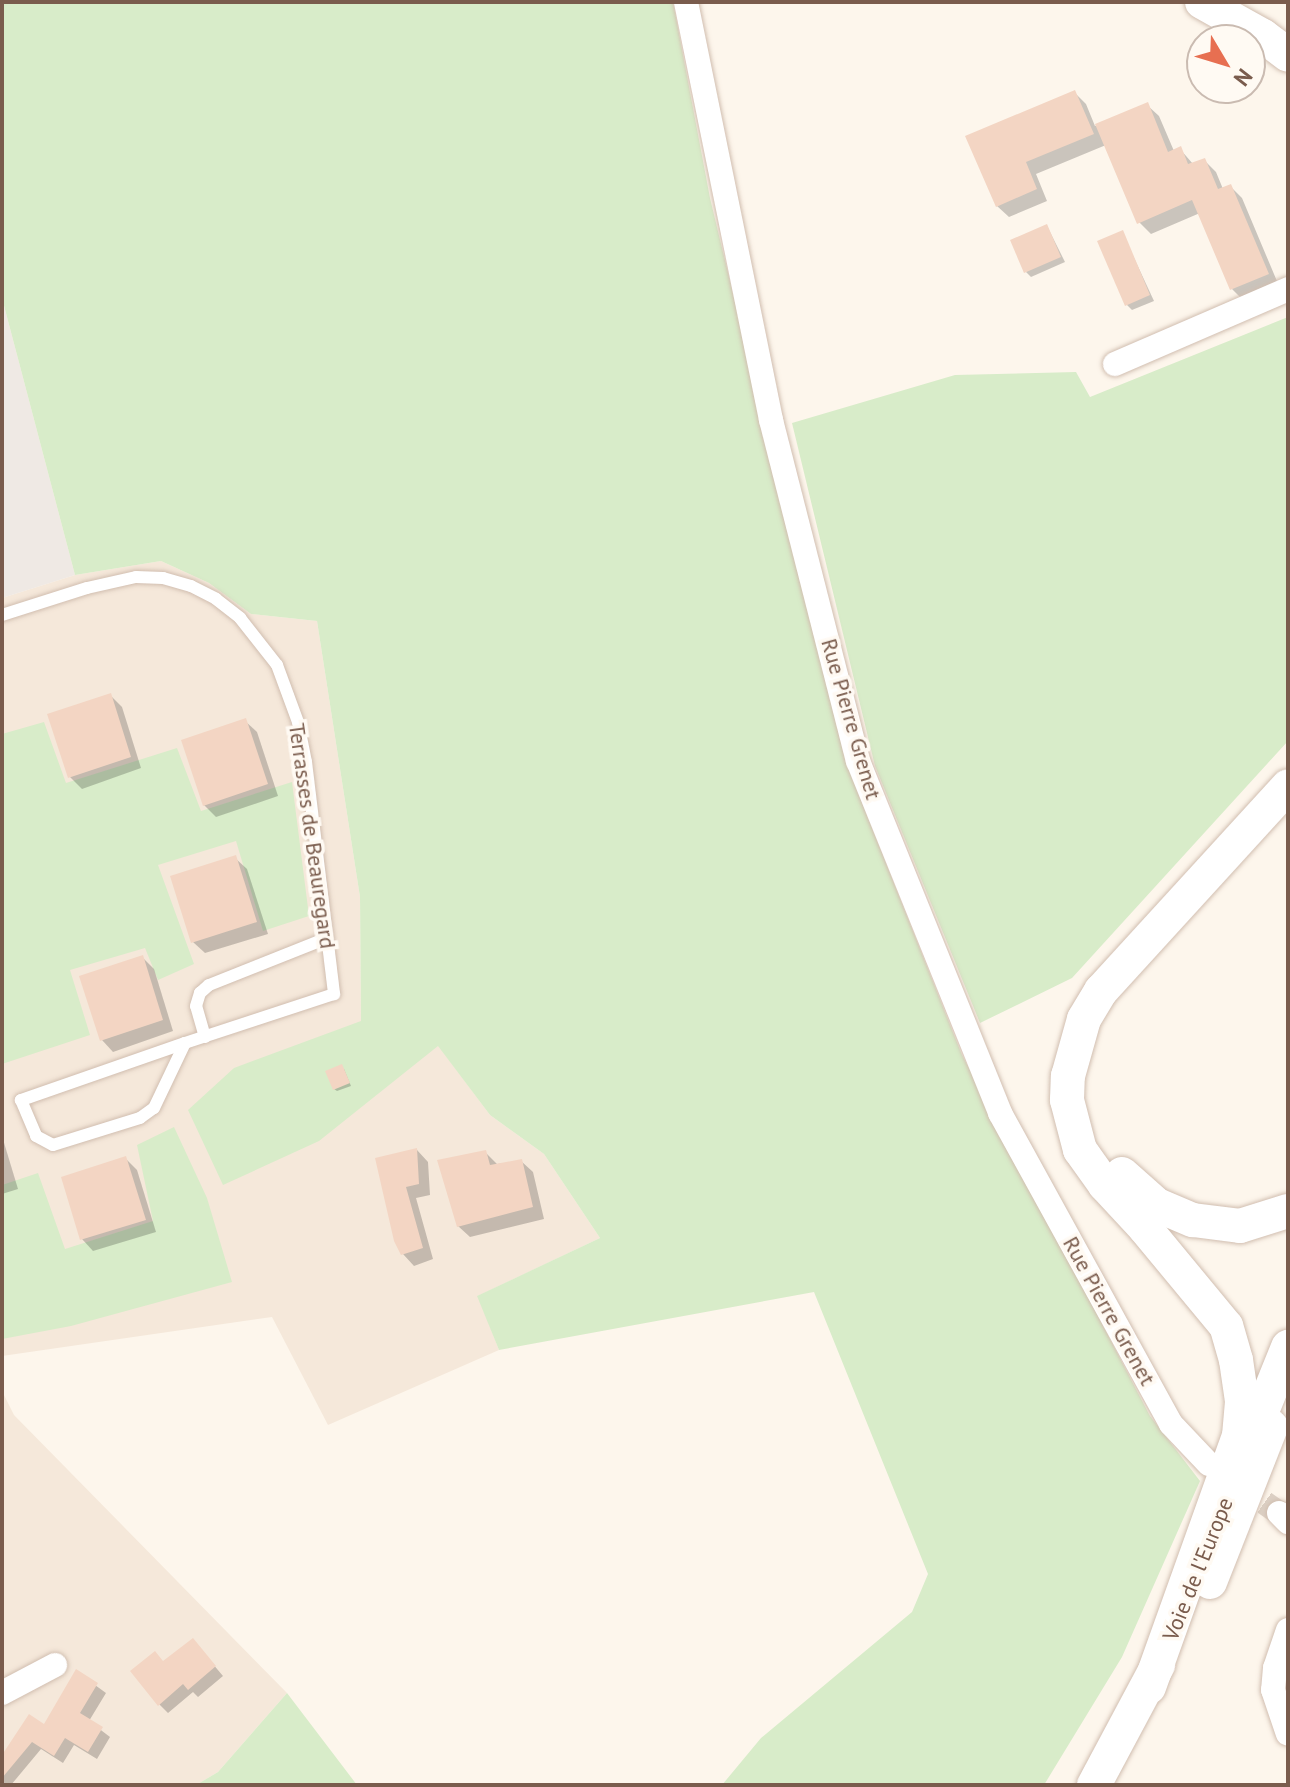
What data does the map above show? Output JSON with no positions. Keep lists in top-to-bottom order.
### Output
{
  "streets": {
    "main road": ["Voie de l'Europe"],
    "street": ["Rue Pierre Grenet"],
    "lane": ["Terrasses de Beauregard"]
  },
  "north": "bottom right"
}
